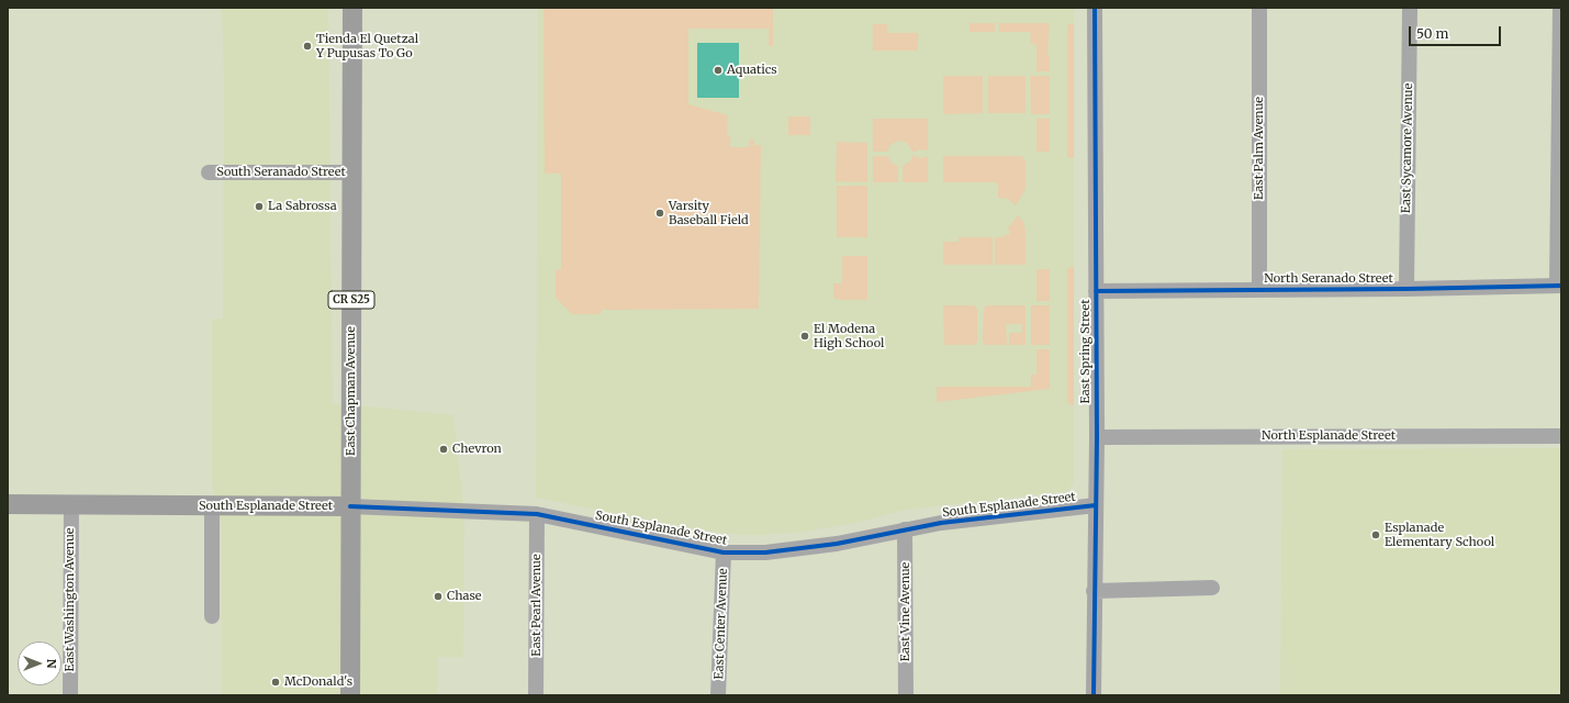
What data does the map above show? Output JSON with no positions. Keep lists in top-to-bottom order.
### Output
{
  "streets": {
    "main road": ["CR S25", "East Chapman Avenue", "South Esplanade Street"],
    "street": [
      "East Palm Avenue",
      "East Sycamore Avenue",
      "South Seranado Street",
      "North Seranado Street",
      "East Spring Street",
      "North Esplanade Street",
      "East Washington Avenue",
      "East Pearl Avenue",
      "East Vine Avenue",
      "East Center Avenue"
    ]
  },
  "crossings": [
    ["East Palm Avenue", "North Seranado Street"],
    ["East Sycamore Avenue", "North Seranado Street"],
    ["South Seranado Street", "East Chapman Avenue"],
    ["North Seranado Street", "East Spring Street"],
    ["East Spring Street", "North Esplanade Street"],
    ["East Spring Street", "South Esplanade Street"],
    ["East Chapman Avenue", "South Esplanade Street"],
    ["South Esplanade Street", "East Washington Avenue"],
    ["South Esplanade Street", "East Pearl Avenue"],
    ["South Esplanade Street", "East Vine Avenue"],
    ["South Esplanade Street", "East Center Avenue"]
  ],
  "places": [
    "Tienda El Quetzal Y Pupusas To Go",
    "Aquatics",
    "La Sabrossa",
    "Varsity Baseball Field",
    "El Modena High School",
    "Chevron",
    "Esplanade Elementary School",
    "Chase",
    "McDonald's"
  ],
  "scale_bar": "50 m",
  "north": "right"
}
